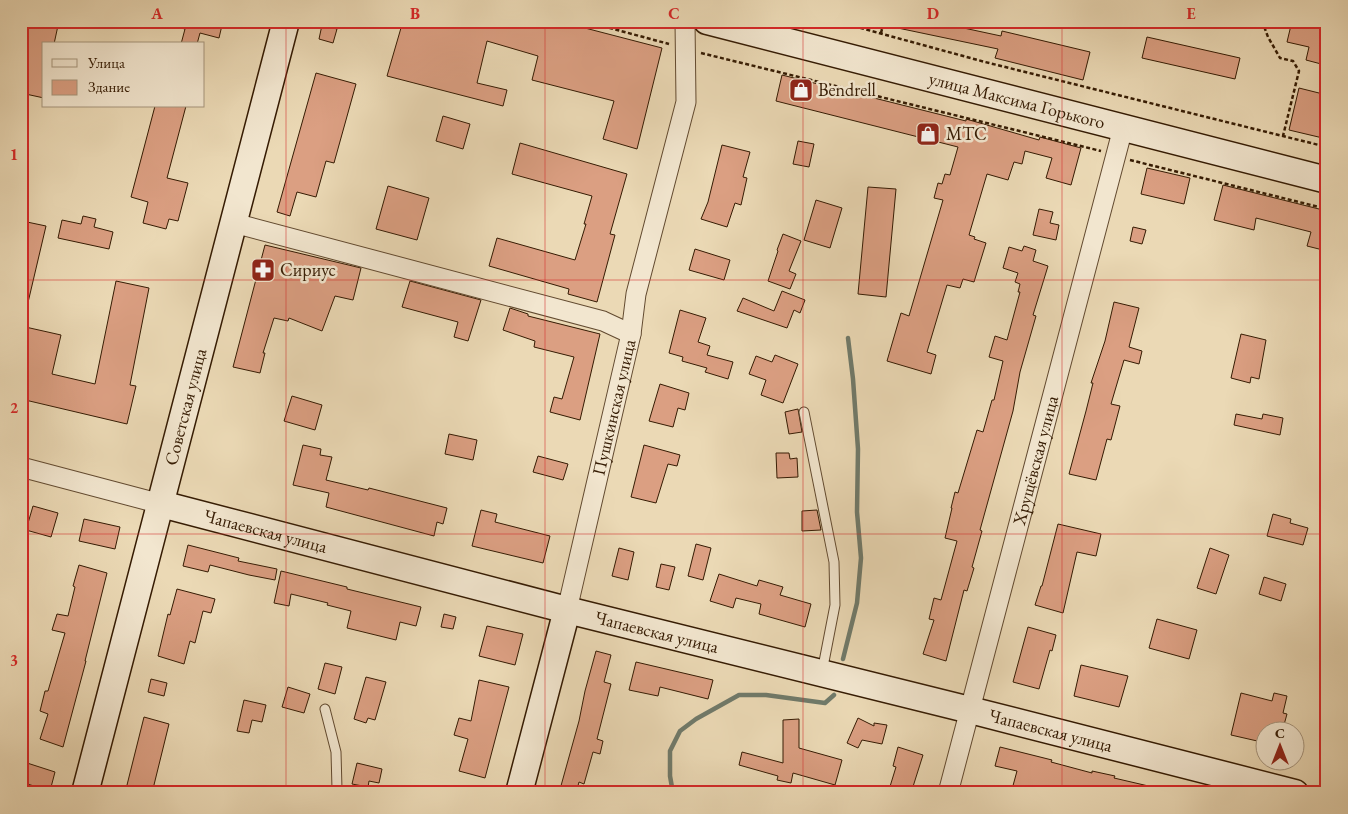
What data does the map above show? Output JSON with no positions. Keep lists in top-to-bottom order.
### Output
{
  "streets": {
    "main road": [
      "улица Максима Горького",
      "Советская улица",
      "Пушкинская улица",
      "Чапаевская улица"
    ],
    "street": ["Хрущёвская улица"]
  },
  "crossings": [
    ["улица Максима Горького", "Хрущёвская улица"],
    ["Советская улица", "Чапаевская улица"],
    ["Пушкинская улица", "Чапаевская улица"],
    ["Хрущёвская улица", "Чапаевская улица"]
  ],
  "places": {
    "shop": ["Bendrell", "МТС"],
    "pharmacy": ["Сириус"]
  },
  "legend": ["Улица", "Здание"],
  "north": "top",
  "grid": {
    "columns": [
      "A",
      "B",
      "C",
      "D",
      "E"
    ],
    "rows": ["1", "2", "3"]
  }
}
